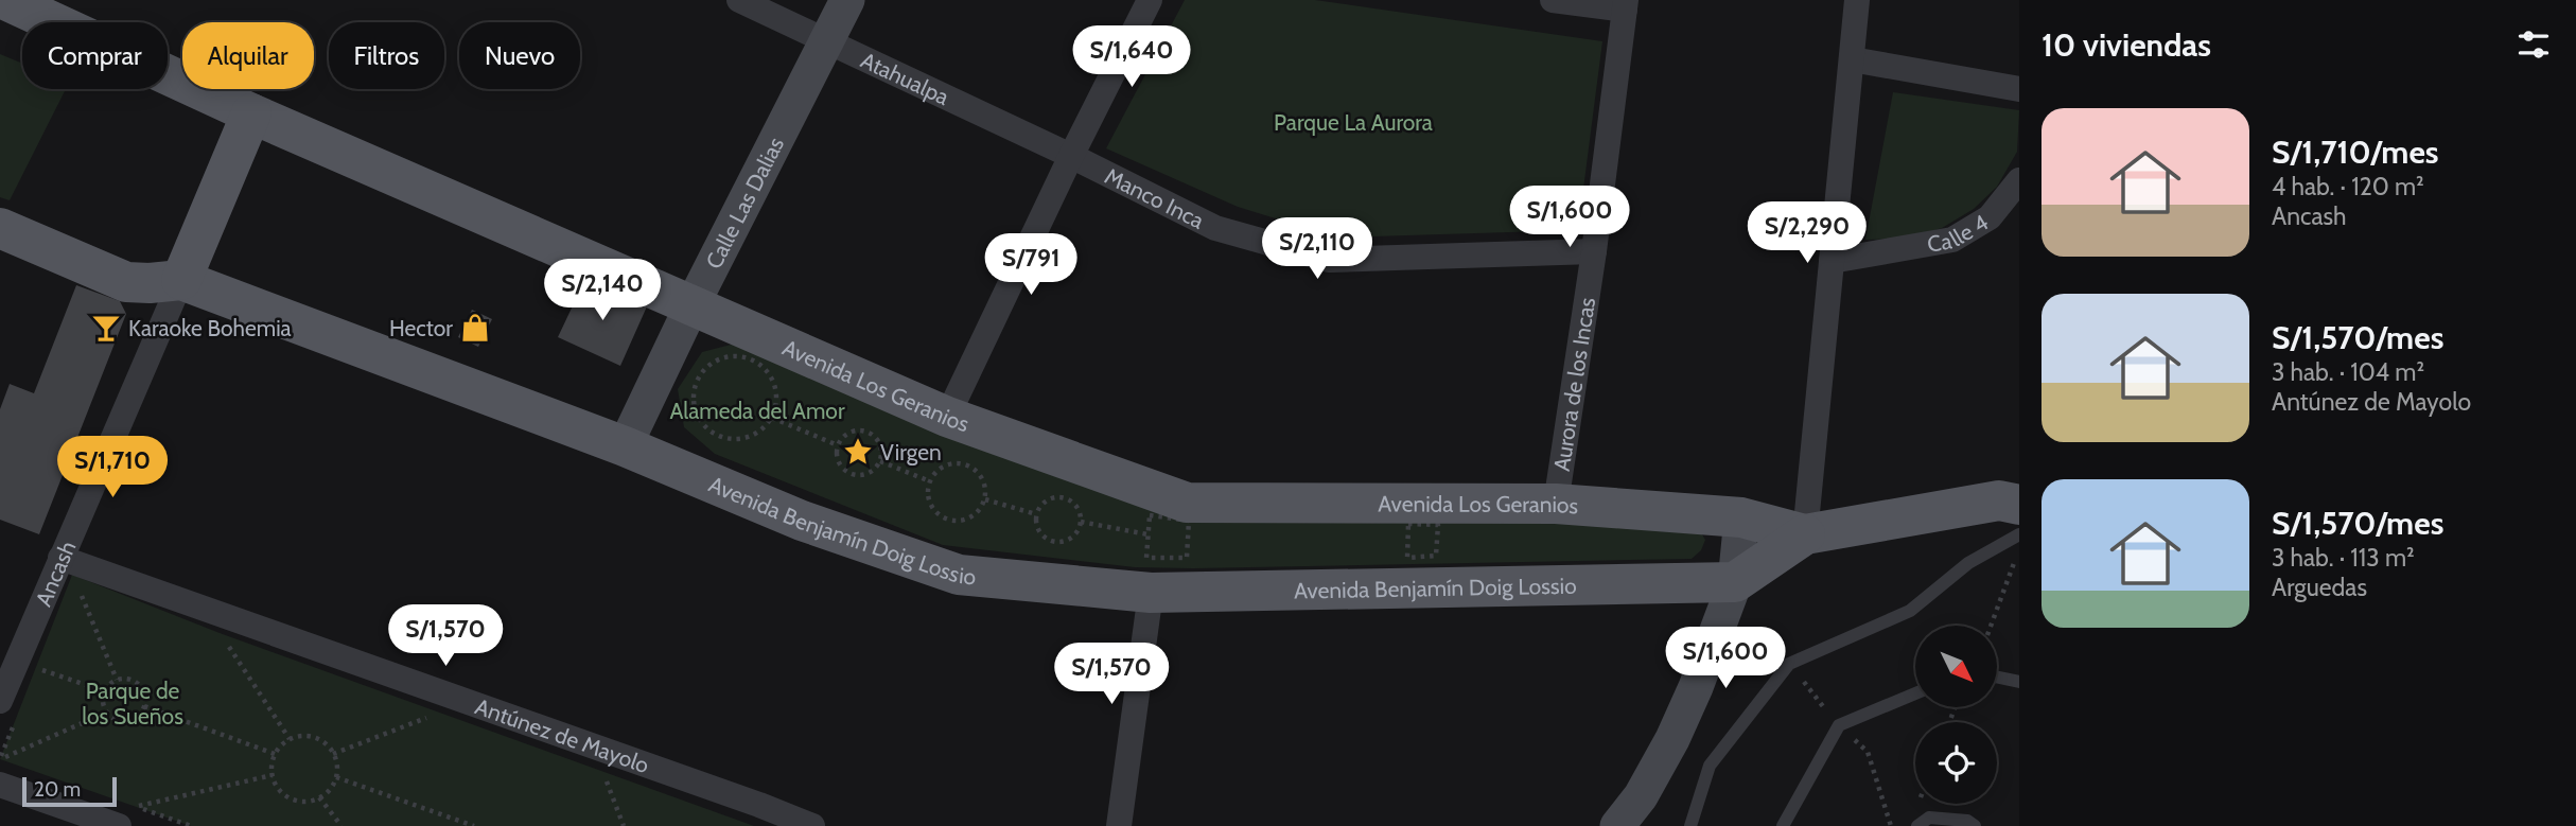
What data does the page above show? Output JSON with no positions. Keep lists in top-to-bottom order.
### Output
{
  "streets": {
    "main road": ["Avenida Los Geranios", "Avenida Benjamín Doig Lossio"],
    "street": [
      "Atahualpa",
      "Manco Inca",
      "Calle Las Dalias",
      "Calle 4",
      "Aurora de los Incas",
      "Ancash",
      "Antúnez de Mayolo"
    ]
  },
  "crossings": [
    ["Atahualpa", "Manco Inca"],
    ["Atahualpa", "Calle Las Dalias"],
    ["Manco Inca", "Aurora de los Incas"],
    ["Calle Las Dalias", "Avenida Los Geranios"],
    ["Calle Las Dalias", "Avenida Benjamín Doig Lossio"],
    ["Aurora de los Incas", "Avenida Los Geranios"],
    ["Avenida Los Geranios", "Avenida Benjamín Doig Lossio"],
    ["Avenida Benjamín Doig Lossio", "Ancash"],
    ["Ancash", "Antúnez de Mayolo"]
  ],
  "parks": ["Parque La Aurora", "Alameda del Amor", "Parque de los Sueños"],
  "places": {
    "bar": ["Karaoke Bohemia"],
    "shop": ["Hector"],
    "place": ["Virgen"]
  },
  "scale_bar": "20 m",
  "north": "bottom right",
  "page": {
    "heading": "10 viviendas",
    "chip": [
      "Comprar",
      "Alquilar",
      "Filtros",
      "Nuevo"
    ],
    "price": [
      "S/1,640",
      "S/1,600",
      "S/2,290",
      "S/2,110",
      "S/791",
      "S/2,140",
      "S/1,710",
      "S/1,570",
      "S/1,600",
      "S/1,570"
    ],
    "list": [
      {
        "name": "S/1,710/mes",
        "note": "4 hab. · 120 m² · Ancash"
      },
      {
        "name": "S/1,570/mes",
        "note": "3 hab. · 104 m² · Antúnez de Mayolo"
      },
      {
        "name": "S/1,570/mes",
        "note": "3 hab. · 113 m² · Arguedas"
      }
    ],
    "scale": "20 m"
  }
}
